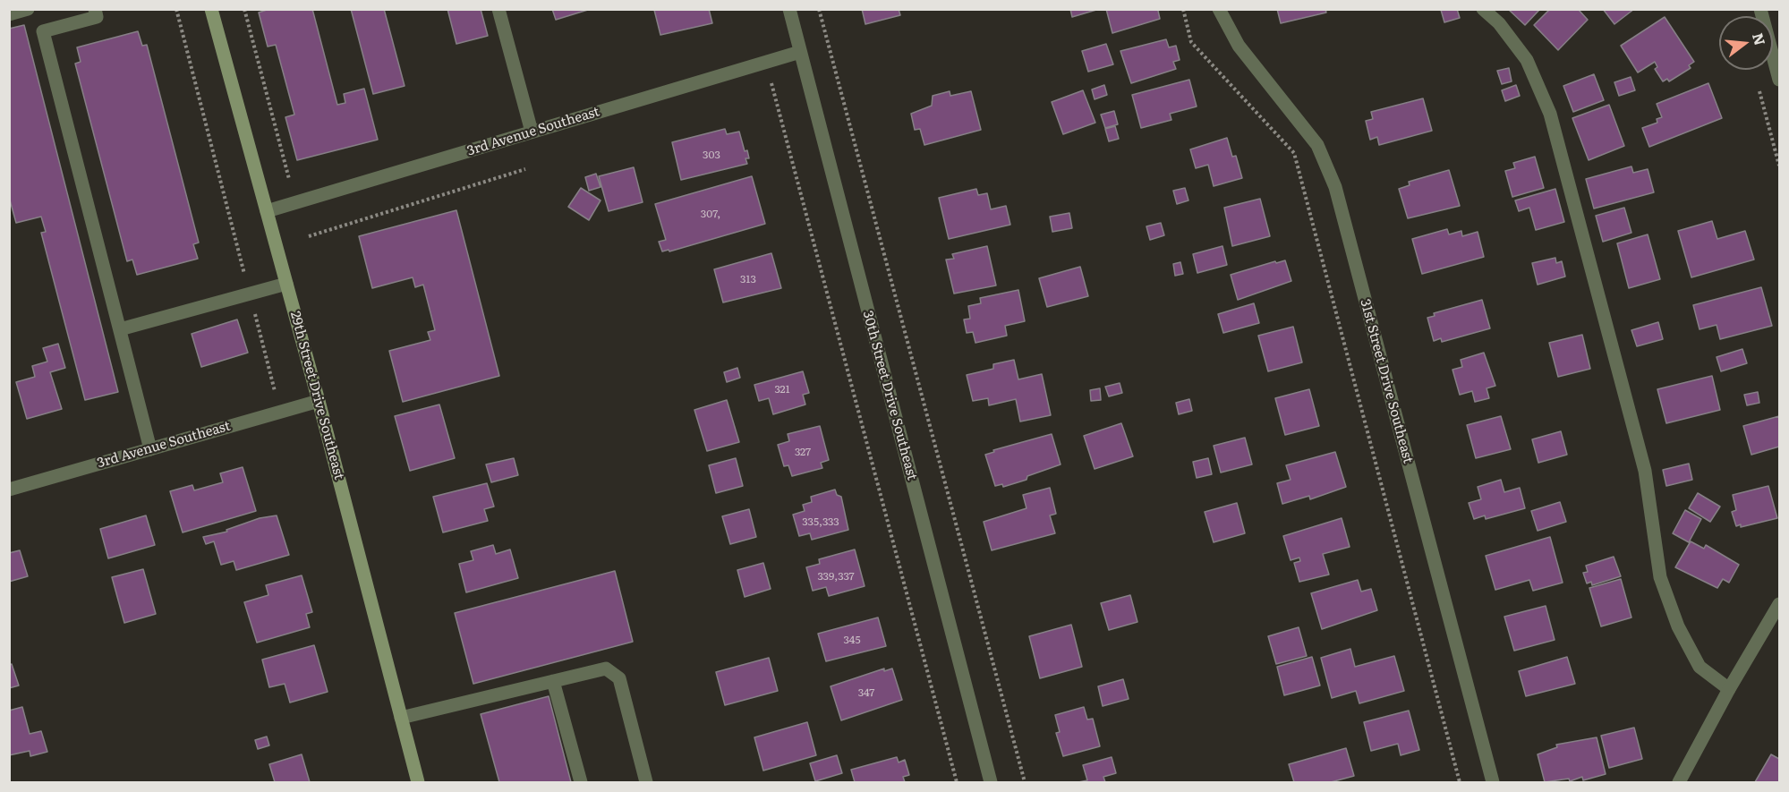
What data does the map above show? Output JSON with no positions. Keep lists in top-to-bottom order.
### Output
{
  "streets": {
    "main road": ["29th Street Drive Southeast"],
    "street": ["3rd Avenue Southeast", "31st Street Drive Southeast", "30th Street Drive Southeast"]
  },
  "crossings": [
    ["3rd Avenue Southeast", "29th Street Drive Southeast"],
    ["3rd Avenue Southeast", "30th Street Drive Southeast"]
  ],
  "house_numbers": [
    "303",
    "307,",
    "313",
    "321",
    "327",
    "335,333",
    "339,337",
    "345",
    "347"
  ],
  "north": "right"
}
